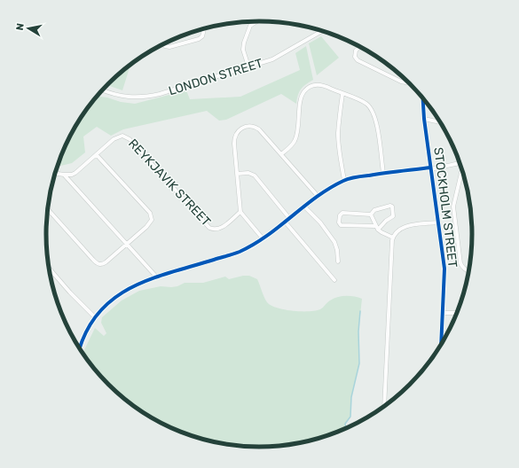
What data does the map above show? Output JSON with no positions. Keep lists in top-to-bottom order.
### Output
{
  "streets": {
    "street": ["LONDON STREET", "REYKJAVIK STREET", "STOCKHOLM STREET"]
  },
  "north": "left"
}
